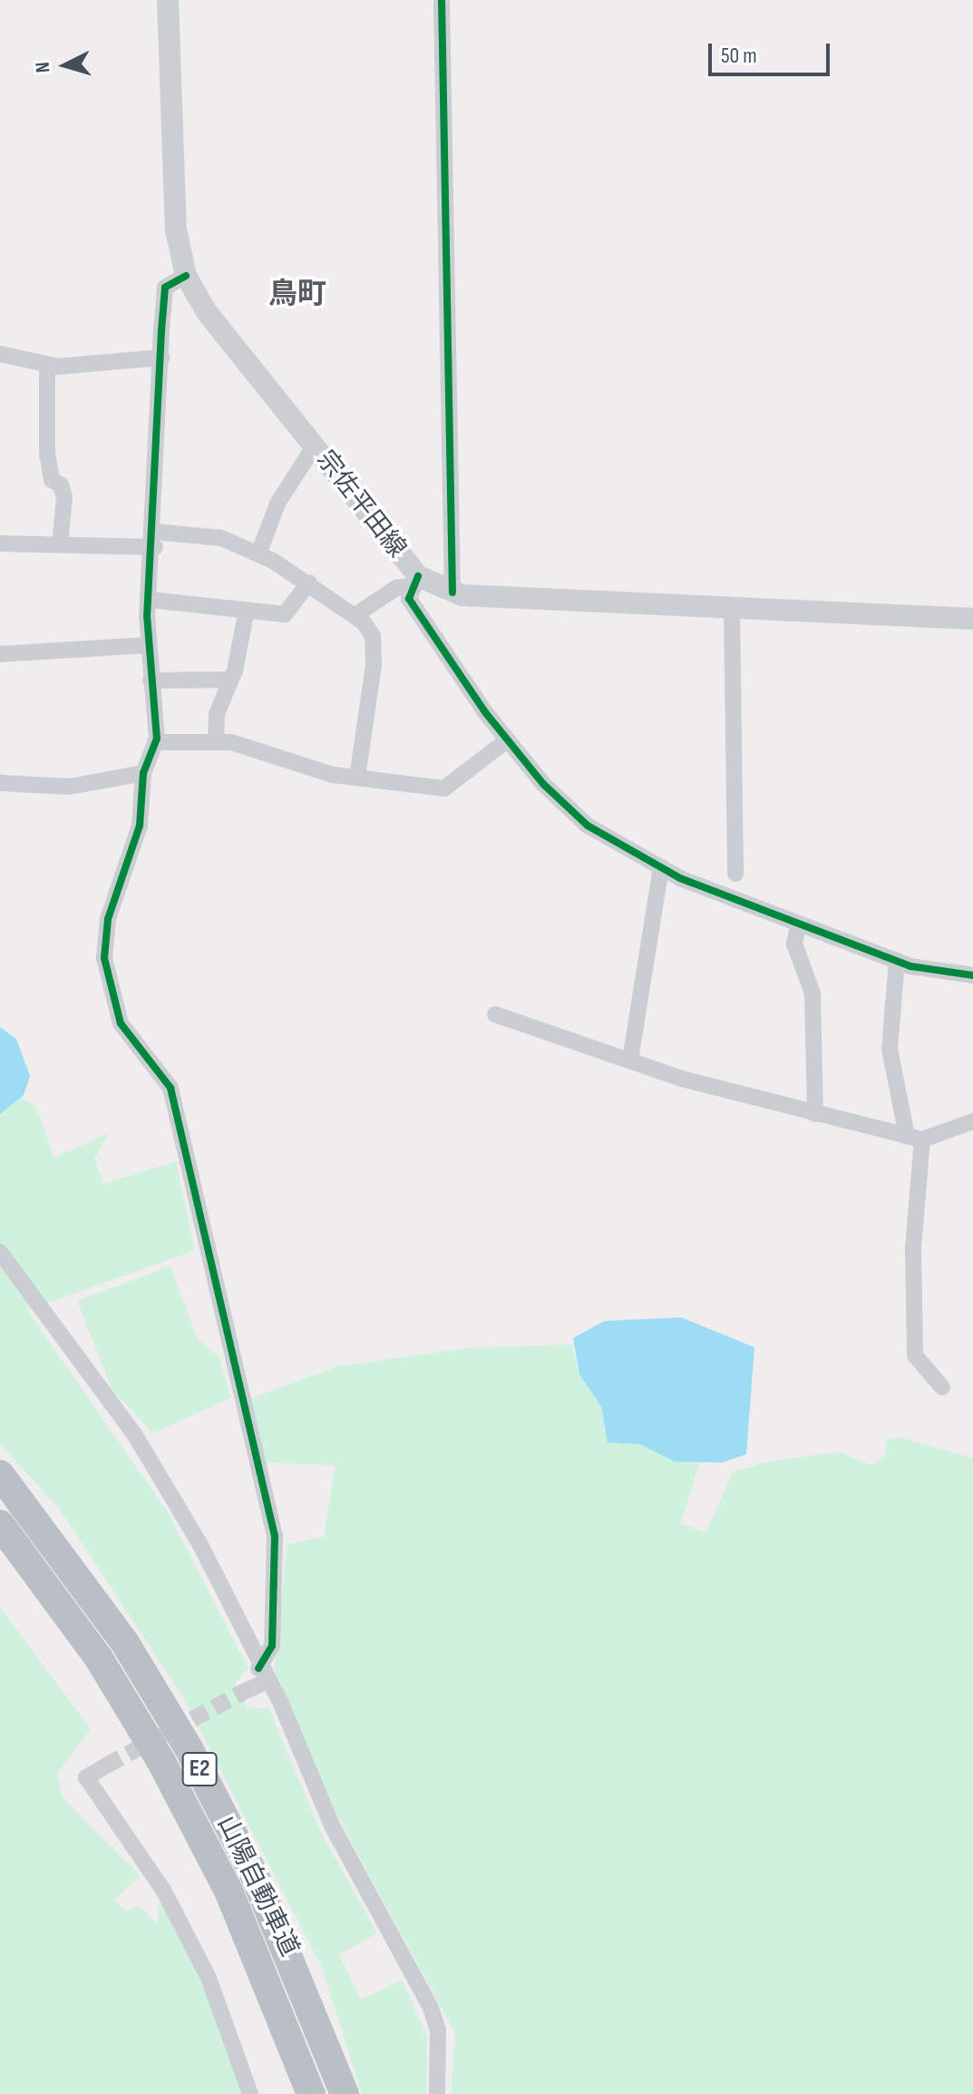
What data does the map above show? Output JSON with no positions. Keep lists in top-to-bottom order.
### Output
{
  "streets": {
    "highway": ["E2", "山陽自動車道"],
    "main road": ["宗佐平田線"]
  },
  "districts": ["鳥町"],
  "scale_bar": "50 m",
  "north": "left"
}
